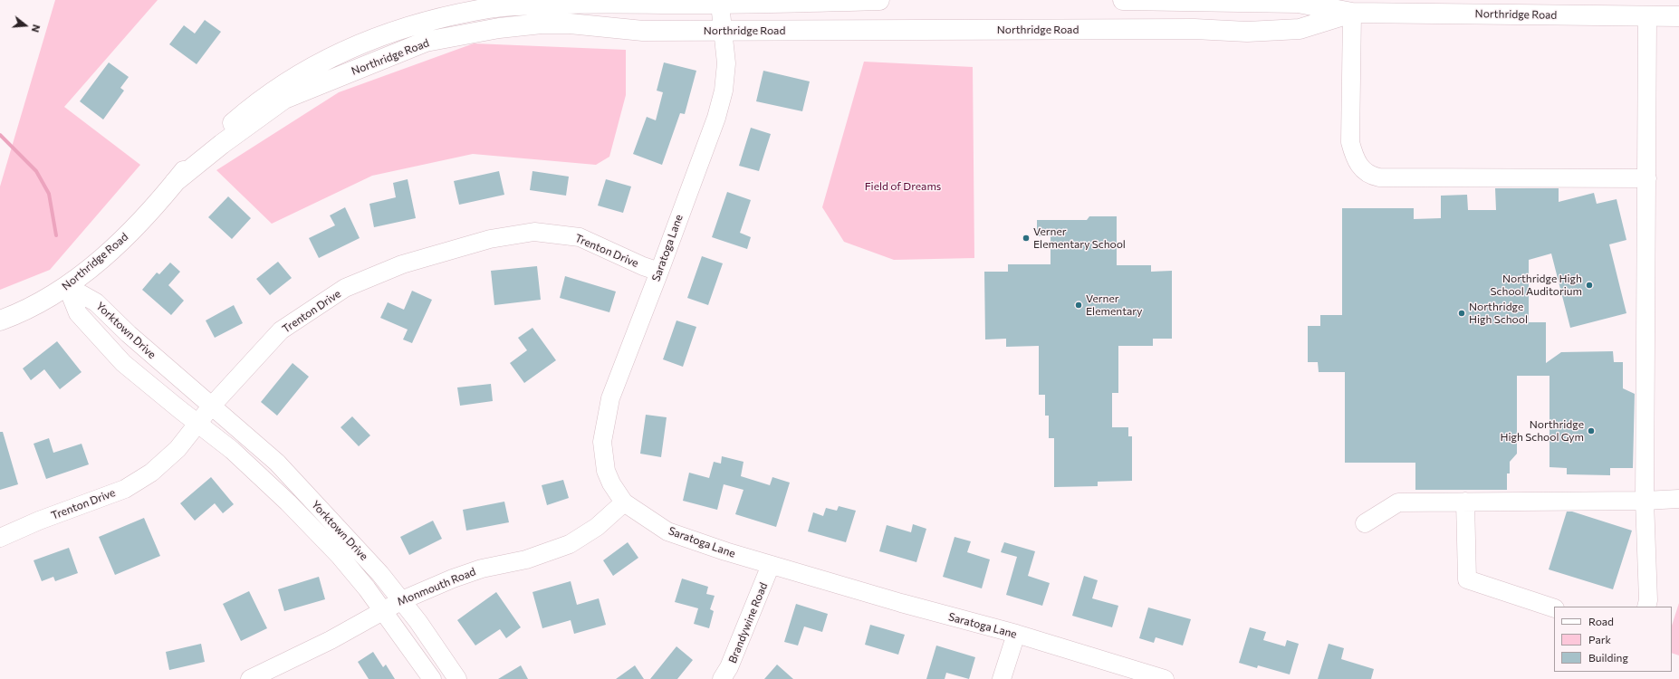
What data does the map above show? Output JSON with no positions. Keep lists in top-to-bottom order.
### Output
{
  "streets": {
    "main road": ["Northridge Road"],
    "street": [
      "Saratoga Lane",
      "Trenton Drive",
      "Yorktown Drive",
      "Monmouth Road",
      "Brandywine Road"
    ]
  },
  "crossings": [
    ["Northridge Road", "Saratoga Lane"],
    ["Northridge Road", "Yorktown Drive"],
    ["Saratoga Lane", "Trenton Drive"],
    ["Saratoga Lane", "Monmouth Road"],
    ["Saratoga Lane", "Brandywine Road"],
    ["Trenton Drive", "Yorktown Drive"],
    ["Yorktown Drive", "Monmouth Road"]
  ],
  "parks": ["Field of Dreams"],
  "places": [
    "Verner Elementary School",
    "Northridge High School Auditorium",
    "Verner Elementary",
    "Northridge High School",
    "Northridge High School Gym"
  ],
  "legend": ["Road", "Park", "Building"],
  "north": "right"
}
